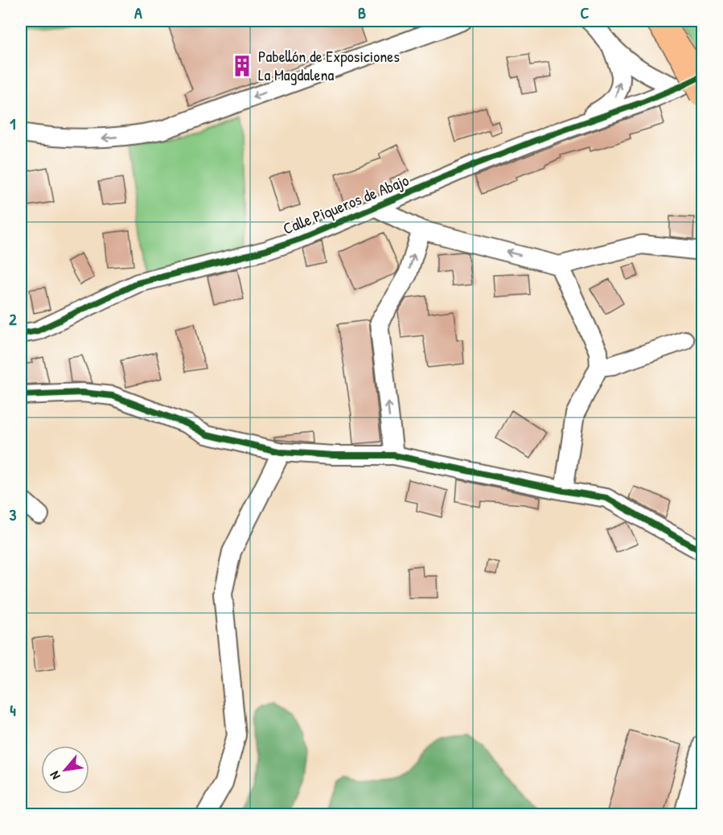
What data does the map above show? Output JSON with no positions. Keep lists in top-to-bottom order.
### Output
{
  "streets": {
    "street": ["Calle Piqueros de Abajo"]
  },
  "places": {
    "building": ["Pabellón de Exposiciones La Magdalena"]
  },
  "north": "bottom left",
  "grid": {
    "columns": ["A", "B", "C"],
    "rows": [
      "1",
      "2",
      "3",
      "4"
    ]
  }
}
